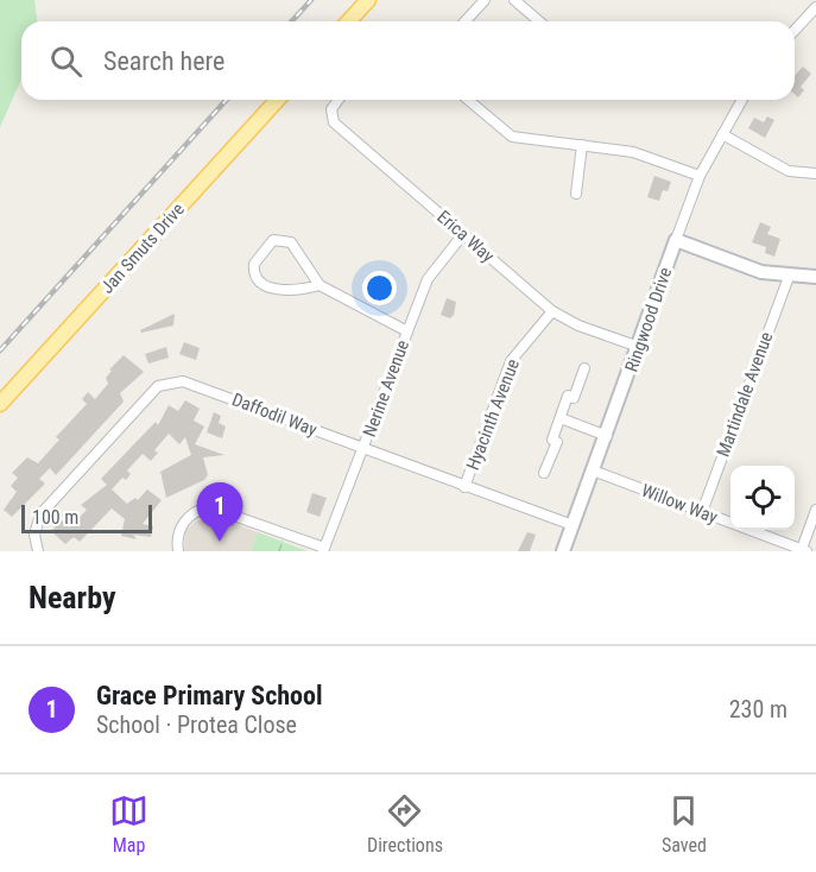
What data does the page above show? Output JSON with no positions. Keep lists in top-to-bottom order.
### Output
{
  "streets": {
    "main road": ["Jan Smuts Drive"],
    "street": [
      "Erica Way",
      "Ringwood Drive",
      "Nerine Avenue",
      "Martindale Avenue",
      "Daffodil Way",
      "Hyacinth Avenue",
      "Willow Way"
    ]
  },
  "crossings": [
    ["Erica Way", "Ringwood Drive"],
    ["Erica Way", "Nerine Avenue"],
    ["Erica Way", "Hyacinth Avenue"],
    ["Ringwood Drive", "Daffodil Way"],
    ["Ringwood Drive", "Willow Way"],
    ["Nerine Avenue", "Daffodil Way"],
    ["Martindale Avenue", "Willow Way"],
    ["Daffodil Way", "Hyacinth Avenue"]
  ],
  "scale_bar": "100 m",
  "page": {
    "search": "Search here",
    "pins": "1",
    "scale": "100 m",
    "heading": "Nearby",
    "list": [
      {
        "mark": "1",
        "name": "Grace Primary School",
        "note": "School · Protea Close",
        "value": "230 m"
      }
    ],
    "nav": ["Map", "Directions", "Saved"]
  }
}
